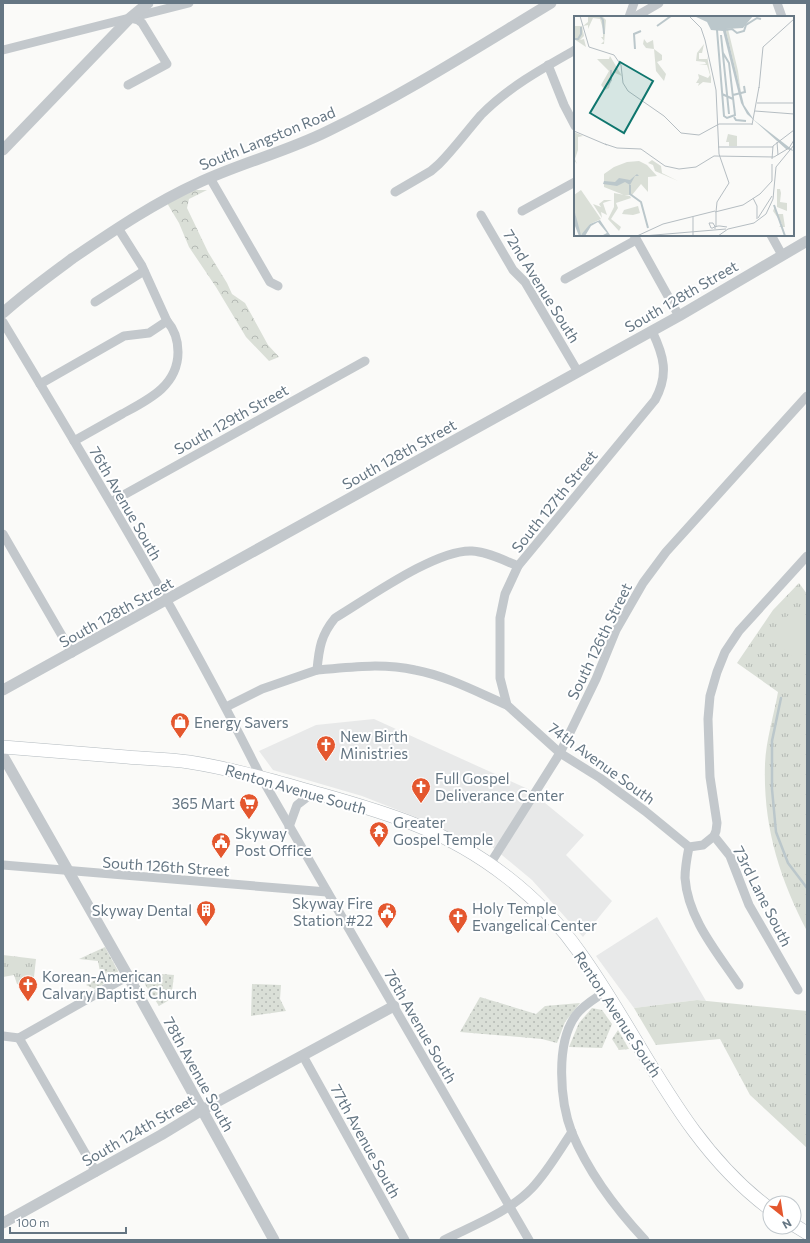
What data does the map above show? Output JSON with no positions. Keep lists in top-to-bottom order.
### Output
{
  "streets": {
    "main road": ["Renton Avenue South"],
    "street": [
      "South Langston Road",
      "72nd Avenue South",
      "South 128th Street",
      "South 129th Street",
      "South 127th Street",
      "76th Avenue South",
      "South 126th Street",
      "74th Avenue South",
      "73rd Lane South",
      "78th Avenue South",
      "South 124th Street",
      "77th Avenue South"
    ]
  },
  "crossings": [
    ["72nd Avenue South", "South 128th Street"],
    ["South 128th Street", "South 127th Street"],
    ["South 128th Street", "76th Avenue South"],
    ["South 129th Street", "76th Avenue South"],
    ["South 127th Street", "74th Avenue South"],
    ["76th Avenue South", "South 126th Street"],
    ["76th Avenue South", "Renton Avenue South"],
    ["76th Avenue South", "South 124th Street"],
    ["South 126th Street", "74th Avenue South"],
    ["South 126th Street", "Renton Avenue South"],
    ["South 126th Street", "78th Avenue South"],
    ["78th Avenue South", "South 124th Street"],
    ["South 124th Street", "77th Avenue South"]
  ],
  "places": {
    "shop": ["Energy Savers"],
    "church": [
      "New Birth Ministries",
      "Full Gospel Deliverance Center",
      "Holy Temple Evangelical Center",
      "Korean-American Calvary Baptist Church"
    ],
    "supermarket": ["365 Mart"],
    "temple": ["Greater Gospel Temple"],
    "public building": ["Skyway Post Office", "Skyway Fire Station #22"],
    "building": ["Skyway Dental"]
  },
  "scale_bar": "100 m",
  "north": "bottom right"
}
